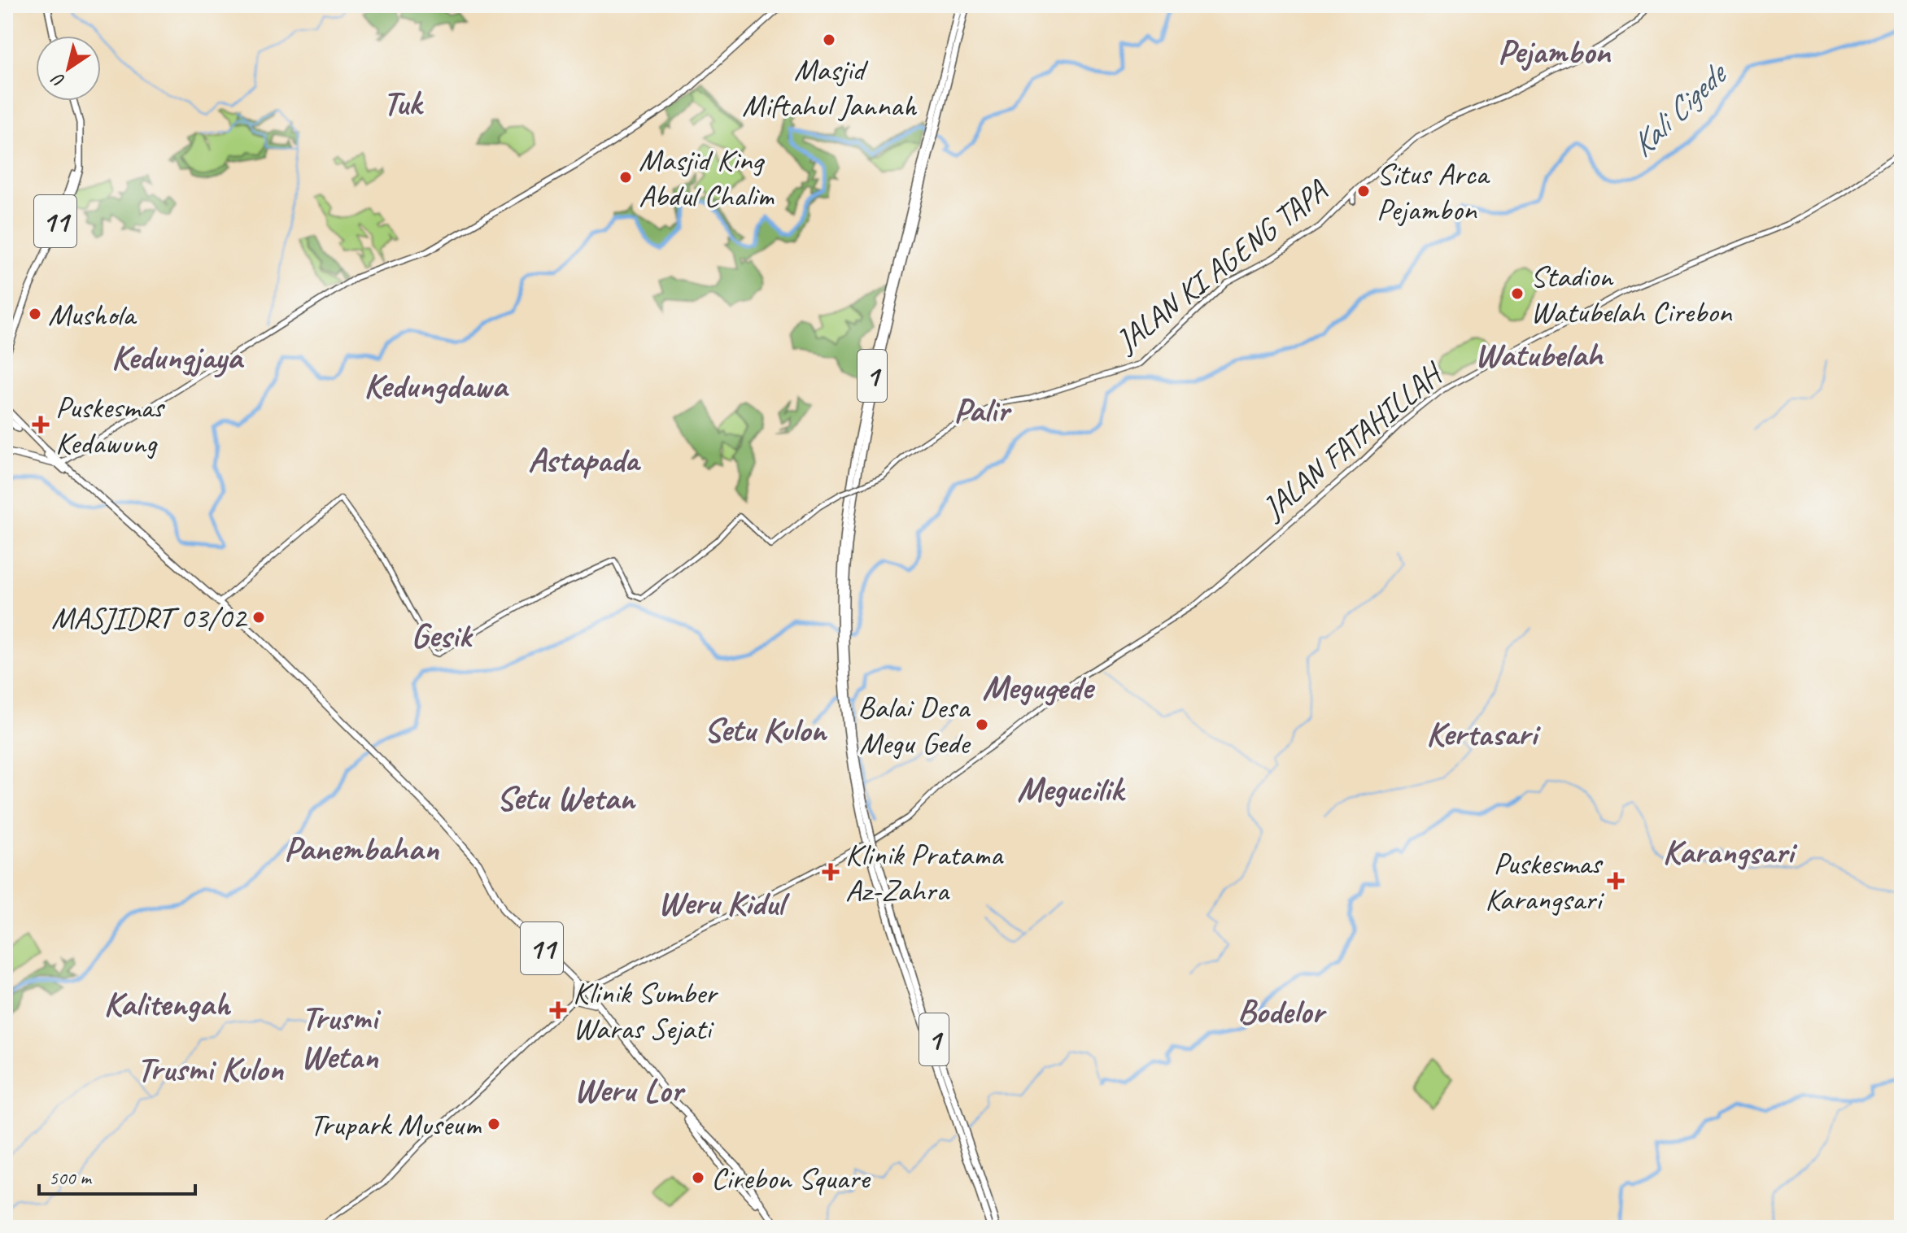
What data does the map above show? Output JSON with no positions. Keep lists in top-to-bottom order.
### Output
{
  "streets": {
    "highway": ["11", "1"],
    "street": ["JALAN KI AGENG TAPA", "JALAN FATAHILLAH"]
  },
  "crossings": [
    ["11", "JALAN KI AGENG TAPA"]
  ],
  "districts": [
    "Pejambon",
    "Tuk",
    "Watubelah",
    "Kedungjaya",
    "Kedungdawa",
    "Palir",
    "Astapada",
    "Gesik",
    "Megugede",
    "Setu Kulon",
    "Kertasari",
    "Megucilik",
    "Setu Wetan",
    "Panembahan",
    "Karangsari",
    "Weru Kidul",
    "Kalitengah",
    "Bodelor",
    "Trusmi Wetan",
    "Trusmi Kulon",
    "Weru Lor"
  ],
  "water": ["Kali Cigede"],
  "places": {
    "other": [
      "Masjid Miftahul Jannah",
      "Masjid King Abdul Chalim",
      "Situs Arca Pejambon",
      "Stadion Watubelah Cirebon",
      "Mushola",
      "MASJIDRT 03/02",
      "Balai Desa Megu Gede",
      "Trupark Museum",
      "Cirebon Square"
    ],
    "health": [
      "Puskesmas Kedawung",
      "Klinik Pratama Az-Zahra",
      "Puskesmas Karangsari",
      "Klinik Sumber Waras Sejati"
    ]
  },
  "scale_bar": "500 m",
  "north": "bottom left"
}
